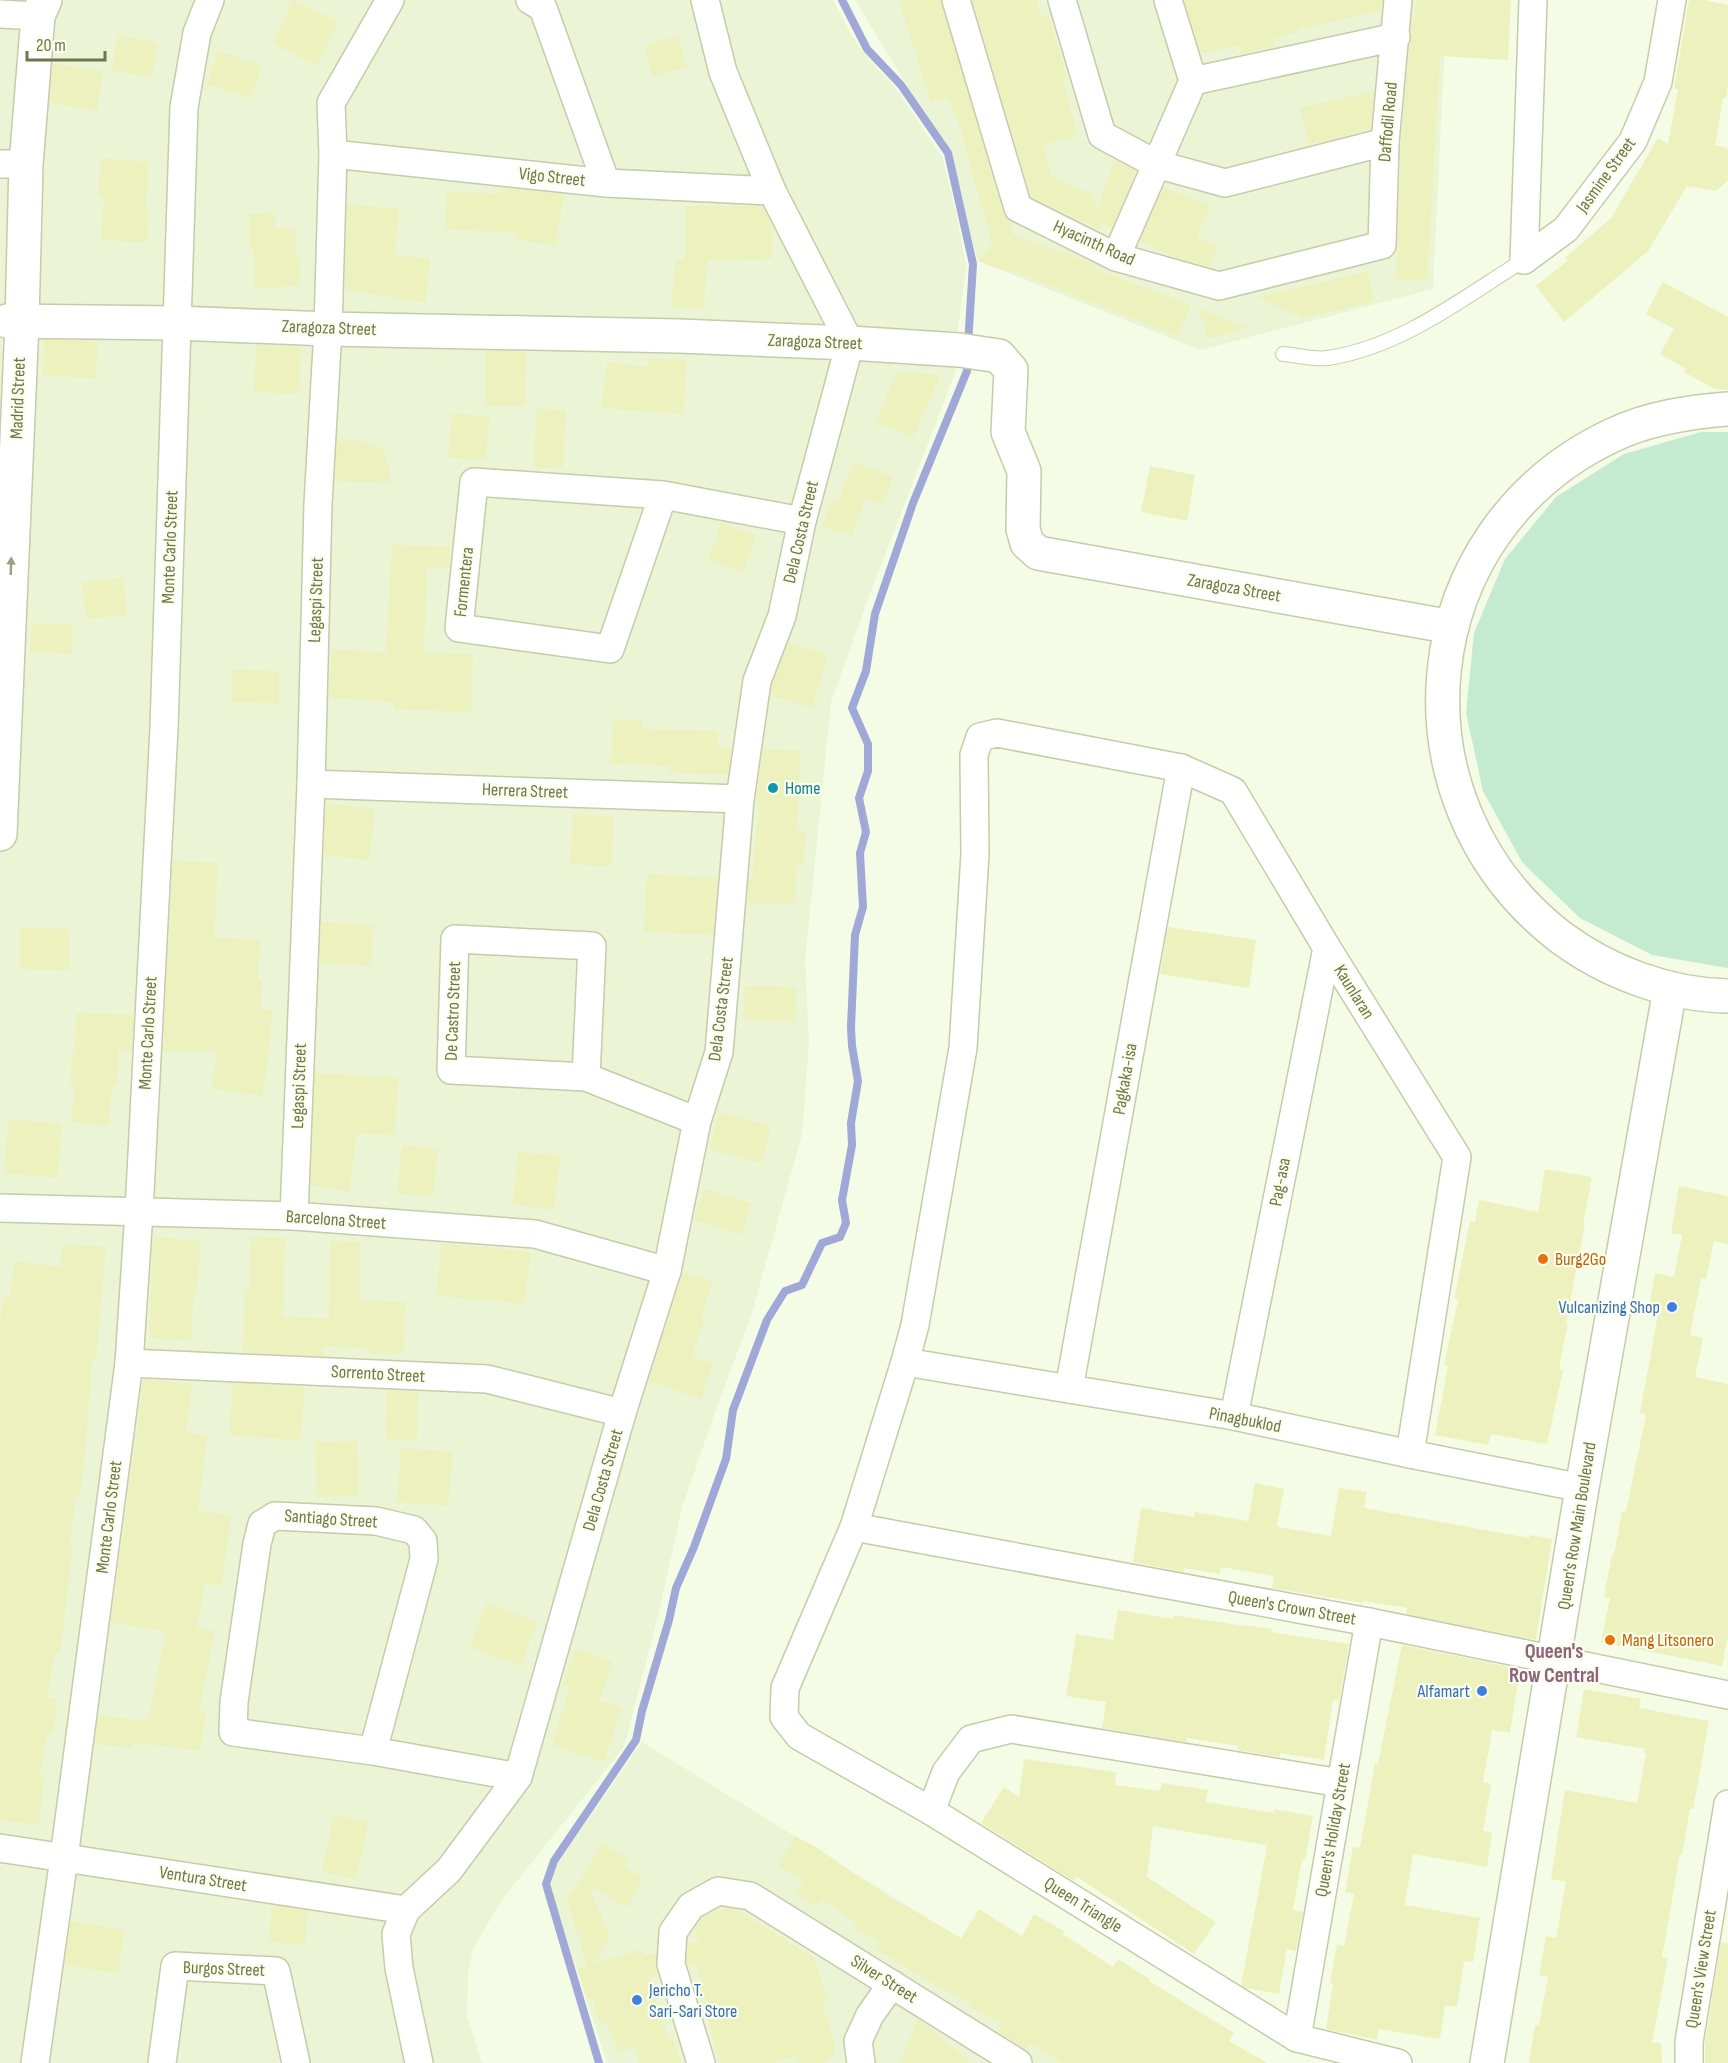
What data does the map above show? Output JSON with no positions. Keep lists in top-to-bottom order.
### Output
{
  "streets": {
    "street": [
      "Daffodil Road",
      "Jasmine Street",
      "Vigo Street",
      "Hyacinth Road",
      "Zaragoza Street",
      "Madrid Street",
      "Dela Costa Street",
      "Monte Carlo Street",
      "Formentera",
      "Legaspi Street",
      "Herrera Street",
      "Kaunlaran",
      "De Castro Street",
      "Pagkaka-isa",
      "Pag-asa",
      "Barcelona Street",
      "Sorrento Street",
      "Pinagbuklod",
      "Santiago Street",
      "Queen's Row Main Boulevard",
      "Queen's Crown Street",
      "Queen's Holiday Street",
      "Ventura Street",
      "Queen Triangle",
      "Burgos Street",
      "Queen's View Street",
      "Silver Street"
    ]
  },
  "crossings": [
    ["Daffodil Road", "Hyacinth Road"],
    ["Vigo Street", "Legaspi Street"],
    ["Zaragoza Street", "Madrid Street"],
    ["Zaragoza Street", "Dela Costa Street"],
    ["Zaragoza Street", "Monte Carlo Street"],
    ["Zaragoza Street", "Legaspi Street"],
    ["Dela Costa Street", "Formentera"],
    ["Dela Costa Street", "Herrera Street"],
    ["Dela Costa Street", "De Castro Street"],
    ["Dela Costa Street", "Barcelona Street"],
    ["Dela Costa Street", "Sorrento Street"],
    ["Dela Costa Street", "Santiago Street"],
    ["Dela Costa Street", "Ventura Street"],
    ["Monte Carlo Street", "Barcelona Street"],
    ["Monte Carlo Street", "Sorrento Street"],
    ["Monte Carlo Street", "Ventura Street"],
    ["Legaspi Street", "Herrera Street"],
    ["Legaspi Street", "Barcelona Street"],
    ["Kaunlaran", "Pagkaka-isa"],
    ["Kaunlaran", "Pag-asa"],
    ["Kaunlaran", "Pinagbuklod"],
    ["Pagkaka-isa", "Pinagbuklod"],
    ["Pag-asa", "Pinagbuklod"],
    ["Pinagbuklod", "Queen's Row Main Boulevard"],
    ["Queen's Row Main Boulevard", "Queen's Crown Street"],
    ["Queen's Crown Street", "Queen's Holiday Street"],
    ["Queen's Crown Street", "Queen Triangle"],
    ["Queen's Holiday Street", "Queen Triangle"]
  ],
  "one_way": ["Madrid Street"],
  "districts": ["Queen's Row Central"],
  "places": [
    "Home",
    "Burg2Go",
    "Vulcanizing Shop",
    "Mang Litsonero",
    "Alfamart",
    "Jericho T. Sari-Sari Store"
  ],
  "scale_bar": "20 m"
}
